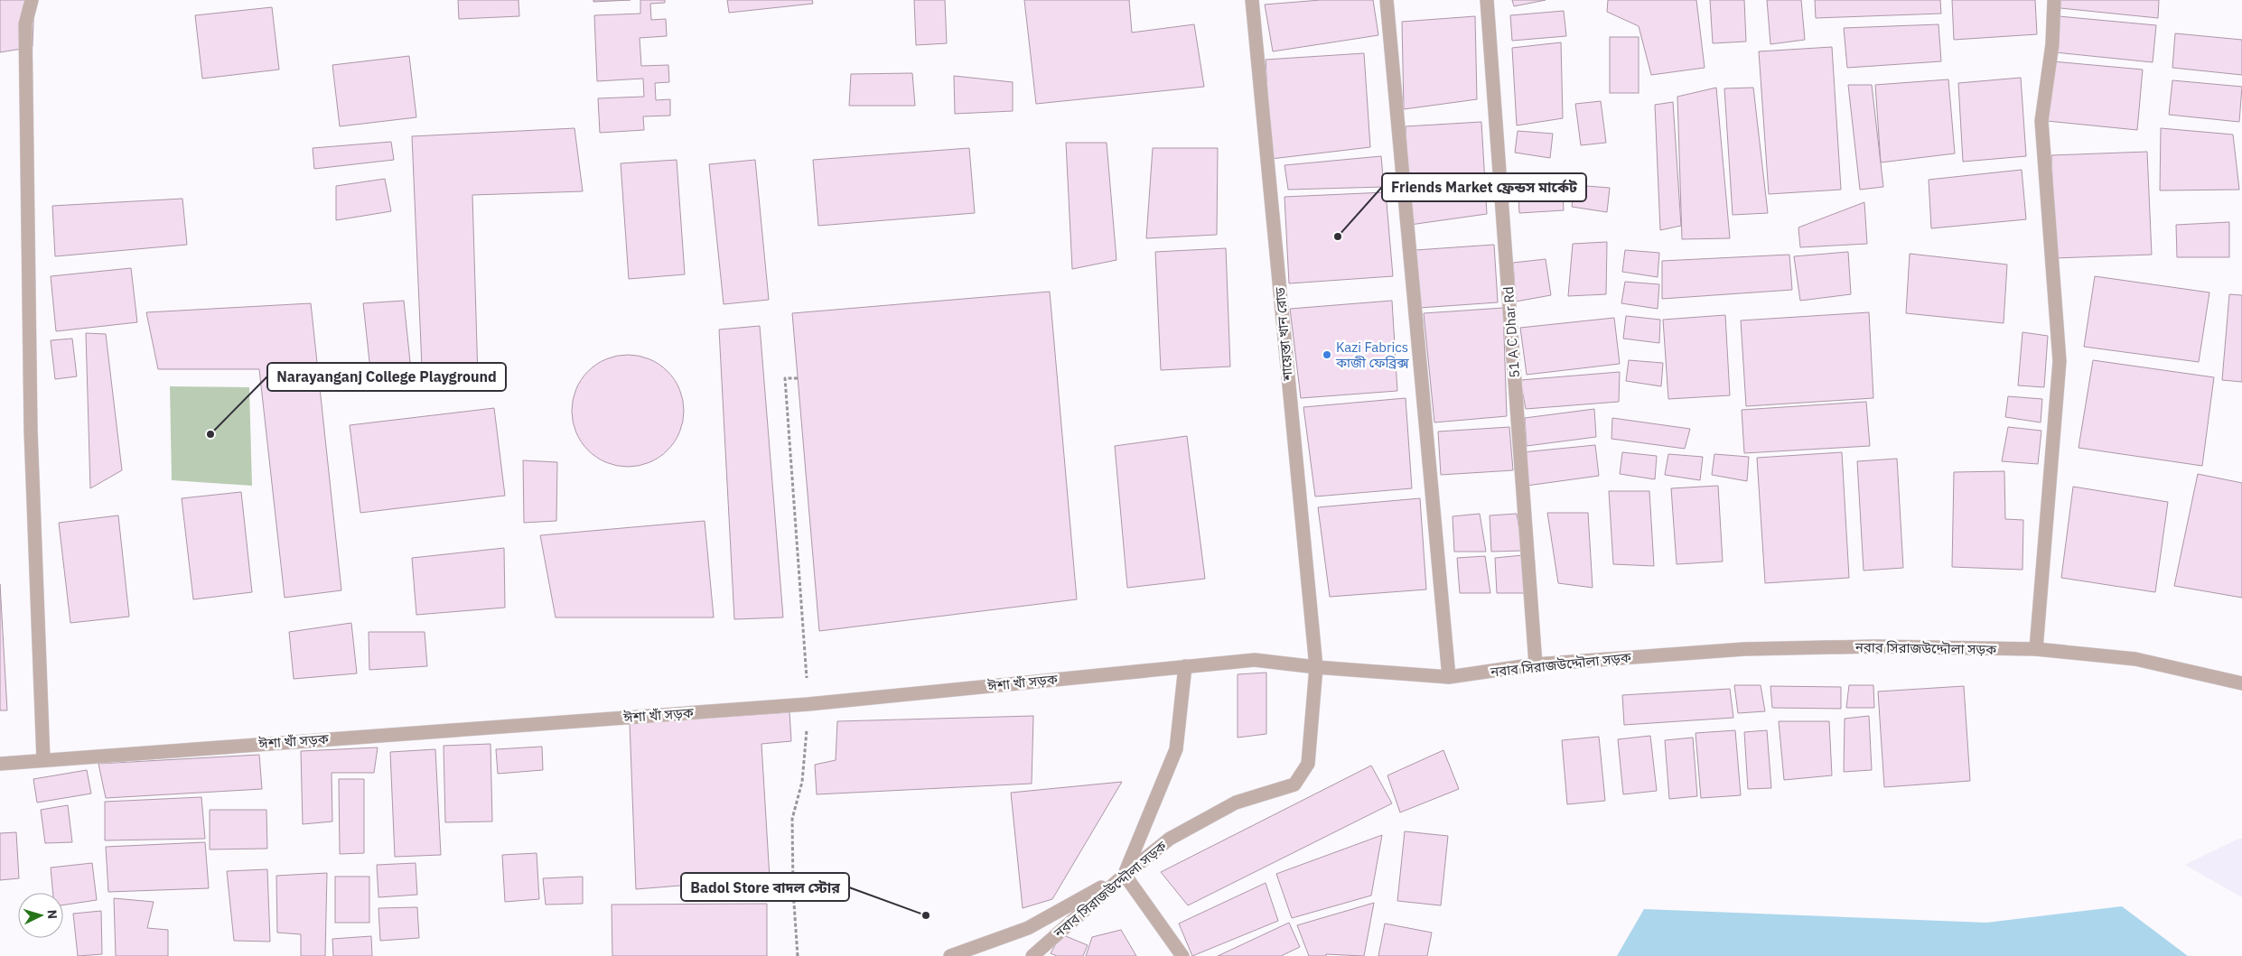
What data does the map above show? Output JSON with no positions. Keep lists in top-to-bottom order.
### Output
{
  "streets": {
    "street": [
      "51 A C Dhar Rd",
      "শায়েস্তা খান রোড",
      "নবাব সিরাজউদ্দৌলা সড়ক",
      "ঈশা খাঁ সড়ক"
    ]
  },
  "crossings": [
    ["51 A C Dhar Rd", "নবাব সিরাজউদ্দৌলা সড়ক"],
    ["শায়েস্তা খান রোড", "নবাব সিরাজউদ্দৌলা সড়ক"],
    ["শায়েস্তা খান রোড", "ঈশা খাঁ সড়ক"],
    ["নবাব সিরাজউদ্দৌলা সড়ক", "ঈশা খাঁ সড়ক"]
  ],
  "places": [
    "Friends Market ফ্রেন্ডস মার্কেট",
    "Kazi Fabrics কাজী ফেব্রিক্স",
    "Narayanganj College Playground",
    "Badol Store বাদল স্টোর"
  ],
  "north": "right"
}
